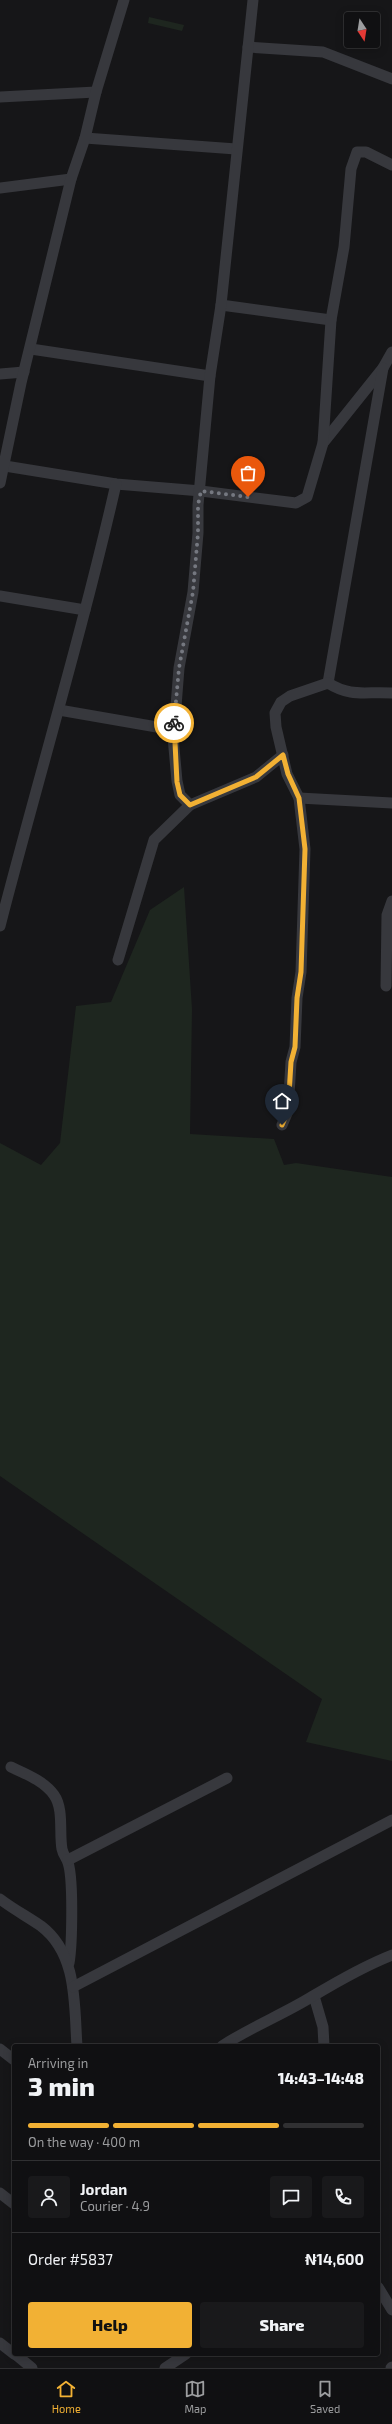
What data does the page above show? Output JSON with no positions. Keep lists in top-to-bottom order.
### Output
{
  "north": "bottom",
  "page": {
    "heading": ["3 min", "Arriving in", "14:43–14:48"],
    "panel": [
      "Jordan",
      "Courier · 4.9",
      "Order #5837",
      "₦14,600"
    ],
    "bar": "On the way · 400 m",
    "buttons": ["Help", "Share"],
    "tabs": ["Home", "Map", "Saved"]
  }
}
